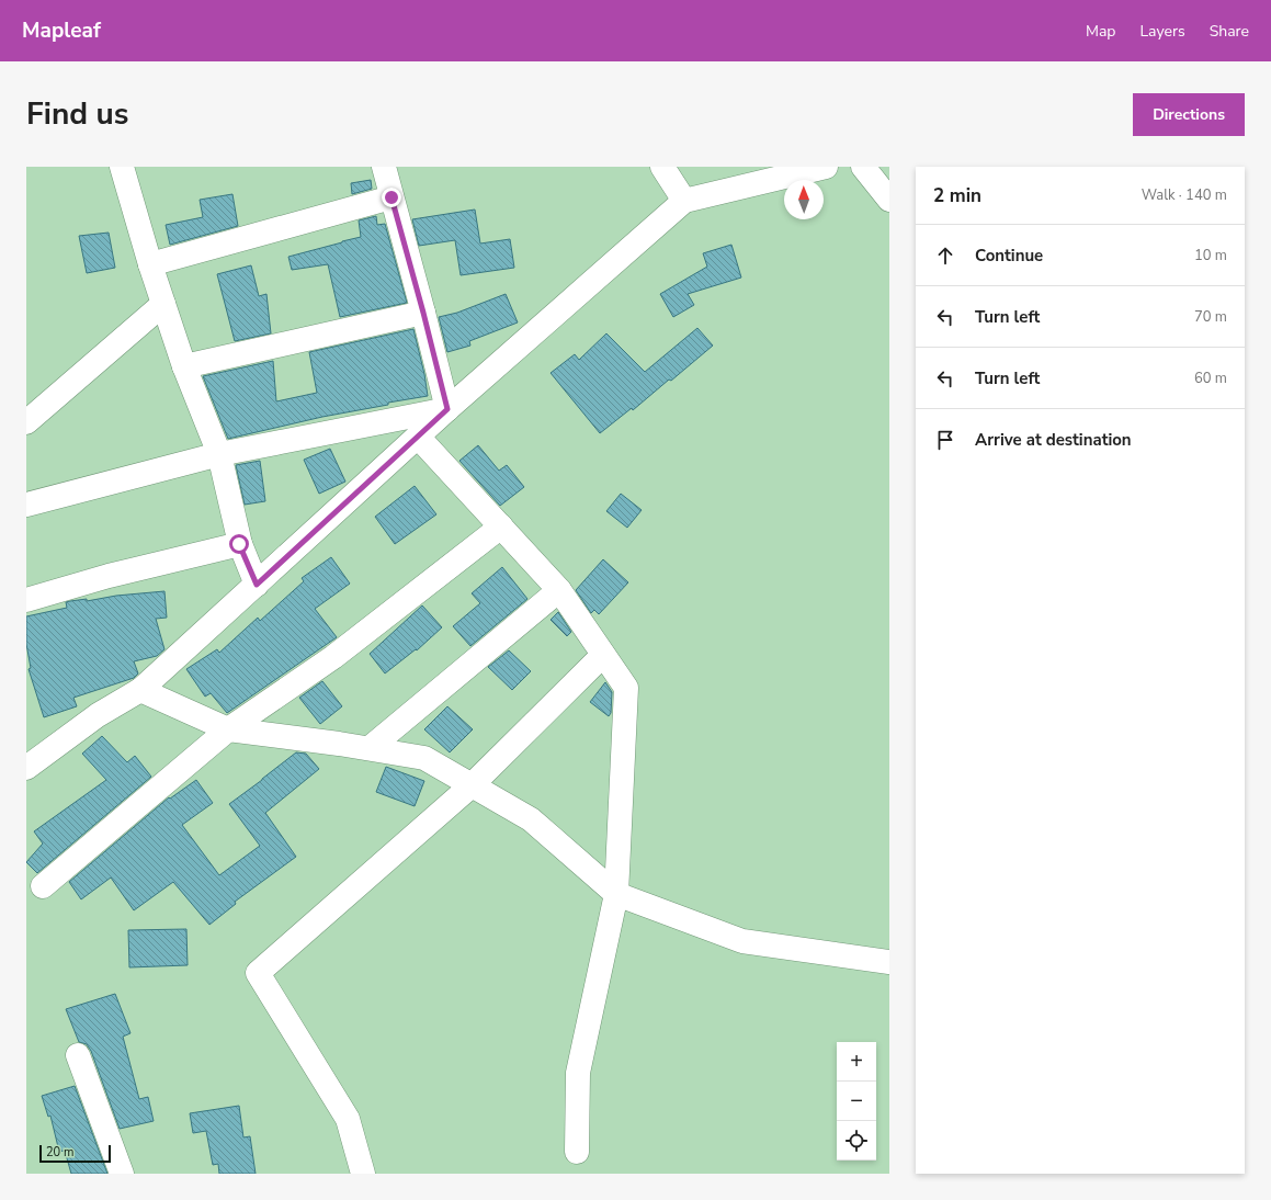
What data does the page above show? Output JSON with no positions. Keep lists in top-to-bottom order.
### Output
{
  "scale_bar": "20 m",
  "north": "top",
  "page": {
    "header": "Mapleaf",
    "nav": ["Map", "Layers", "Share"],
    "title": "Find us",
    "buttons": "Directions",
    "heading": ["2 min", "Walk · 140 m"],
    "list": [
      ["Continue", "10 m"],
      ["Turn left", "70 m"],
      ["Turn left", "60 m"],
      "Arrive at destination"
    ],
    "map_buttons": ["+", "−"],
    "scale": "20 m"
  }
}
